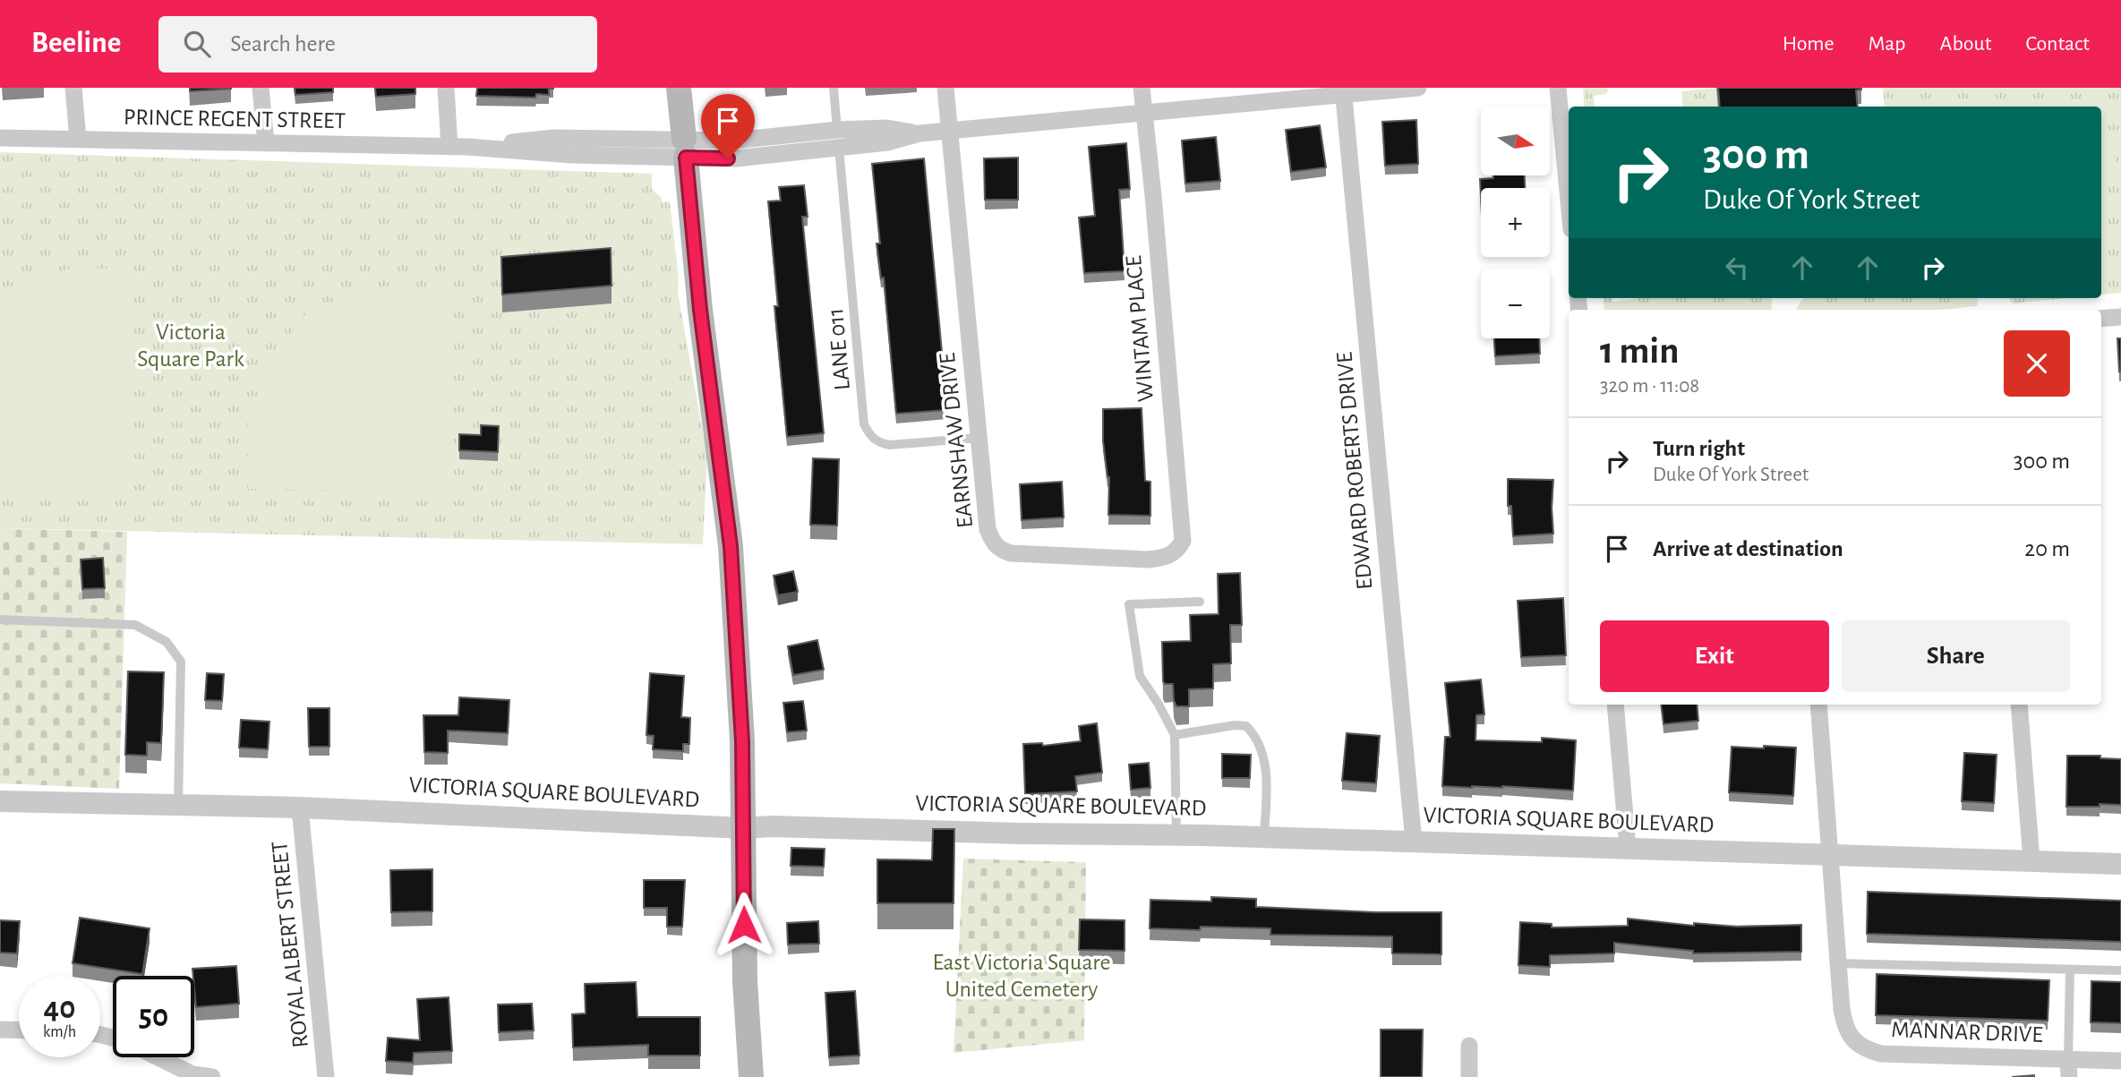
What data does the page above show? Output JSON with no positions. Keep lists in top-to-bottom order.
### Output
{
  "streets": {
    "street": [
      "PRINCE REGENT STREET",
      "WINTAM PLACE",
      "EARNSHAW DRIVE",
      "EDWARD ROBERTS DRIVE",
      "VICTORIA SQUARE BOULEVARD",
      "ROYAL ALBERT STREET",
      "MANNAR DRIVE"
    ],
    "lane": ["LANE 011"]
  },
  "crossings": [
    ["WINTAM PLACE", "EARNSHAW DRIVE"],
    ["LANE 011", "EARNSHAW DRIVE"],
    ["EDWARD ROBERTS DRIVE", "VICTORIA SQUARE BOULEVARD"],
    ["VICTORIA SQUARE BOULEVARD", "ROYAL ALBERT STREET"],
    ["VICTORIA SQUARE BOULEVARD", "MANNAR DRIVE"]
  ],
  "parks": ["Victoria Square Park", "East Victoria Square United Cemetery"],
  "north": "right",
  "page": {
    "header": "Beeline",
    "search": "Search here",
    "nav": [
      "Home",
      "Map",
      "About",
      "Contact"
    ],
    "map_buttons": ["+", "−"],
    "turn": ["300 m", "Duke Of York Street"],
    "heading": ["1 min", "320 m · 11:08"],
    "list": [
      {
        "name": "Turn right",
        "note": "Duke Of York Street",
        "value": "300 m"
      },
      {
        "name": "Arrive at destination",
        "value": "20 m"
      }
    ],
    "buttons": ["Exit", "Share"],
    "speed": "40 km/h",
    "limit": "50"
  }
}
